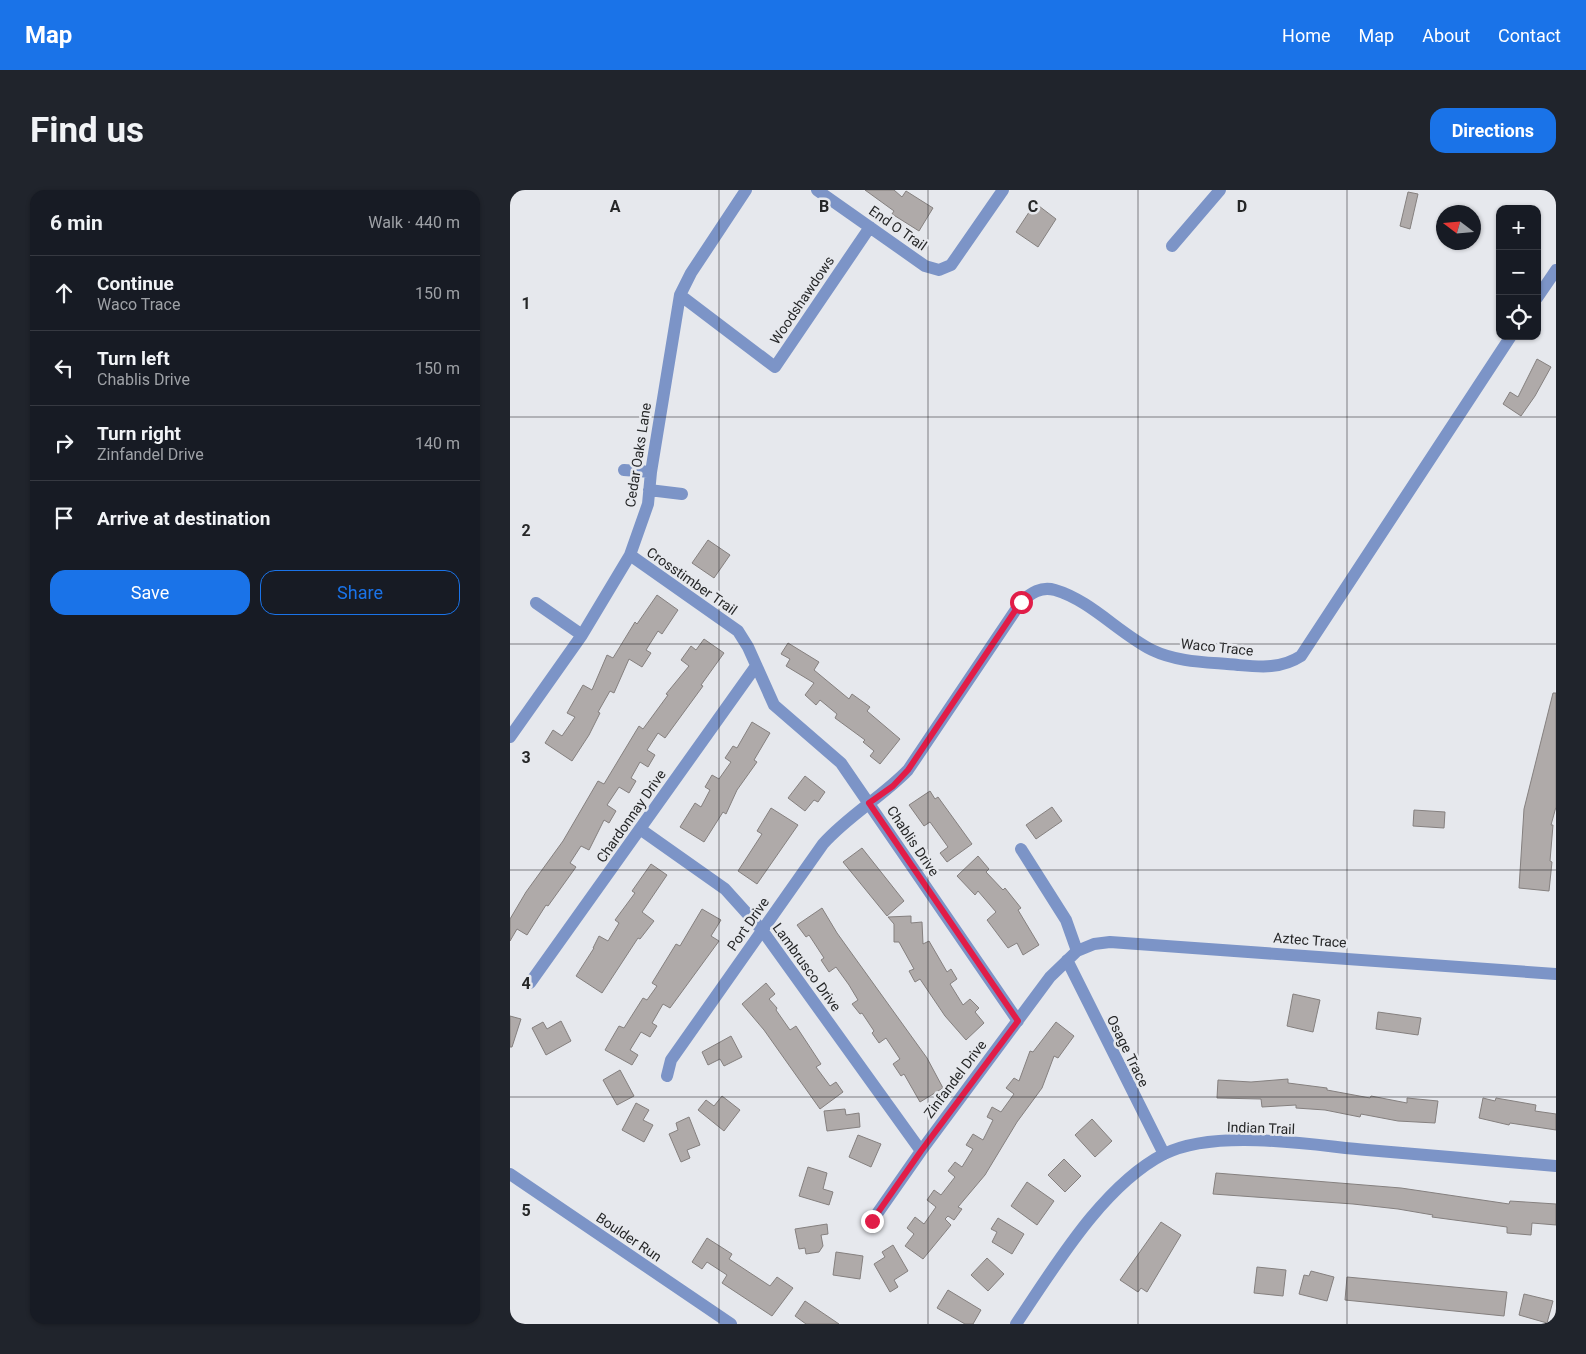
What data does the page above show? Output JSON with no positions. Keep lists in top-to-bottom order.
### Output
{
  "streets": {
    "street": [
      "End O Trail",
      "Woodshawdows",
      "Cedar Oaks Lane",
      "Crosstimber Trail",
      "Waco Trace",
      "Chardonnay Drive",
      "Chablis Drive",
      "Port Drive",
      "Aztec Trace",
      "Lambrusco Drive",
      "Osage Trace",
      "Zinfandel Drive",
      "Indian Trail",
      "Boulder Run"
    ]
  },
  "crossings": [
    ["End O Trail", "Woodshawdows"],
    ["Woodshawdows", "Cedar Oaks Lane"],
    ["Cedar Oaks Lane", "Crosstimber Trail"],
    ["Crosstimber Trail", "Chablis Drive"],
    ["Waco Trace", "Chablis Drive"],
    ["Waco Trace", "Port Drive"],
    ["Chardonnay Drive", "Chablis Drive"],
    ["Chardonnay Drive", "Lambrusco Drive"],
    ["Chablis Drive", "Port Drive"],
    ["Chablis Drive", "Zinfandel Drive"],
    ["Port Drive", "Lambrusco Drive"],
    ["Aztec Trace", "Osage Trace"],
    ["Aztec Trace", "Zinfandel Drive"],
    ["Lambrusco Drive", "Zinfandel Drive"],
    ["Osage Trace", "Zinfandel Drive"],
    ["Osage Trace", "Indian Trail"]
  ],
  "north": "left",
  "page": {
    "header": "Map",
    "nav": [
      "Home",
      "Map",
      "About",
      "Contact"
    ],
    "buttons": [
      "Directions",
      ["Save", "Share"]
    ],
    "title": "Find us",
    "heading": ["6 min", "Walk · 440 m"],
    "map_buttons": ["+", "−"],
    "list": [
      ["Continue", "Waco Trace", "150 m"],
      ["Turn left", "Chablis Drive", "150 m"],
      ["Turn right", "Zinfandel Drive", "140 m"],
      "Arrive at destination"
    ]
  },
  "grid": {
    "columns": [
      "A",
      "B",
      "C",
      "D"
    ],
    "rows": [
      "1",
      "2",
      "3",
      "4",
      "5"
    ]
  }
}
